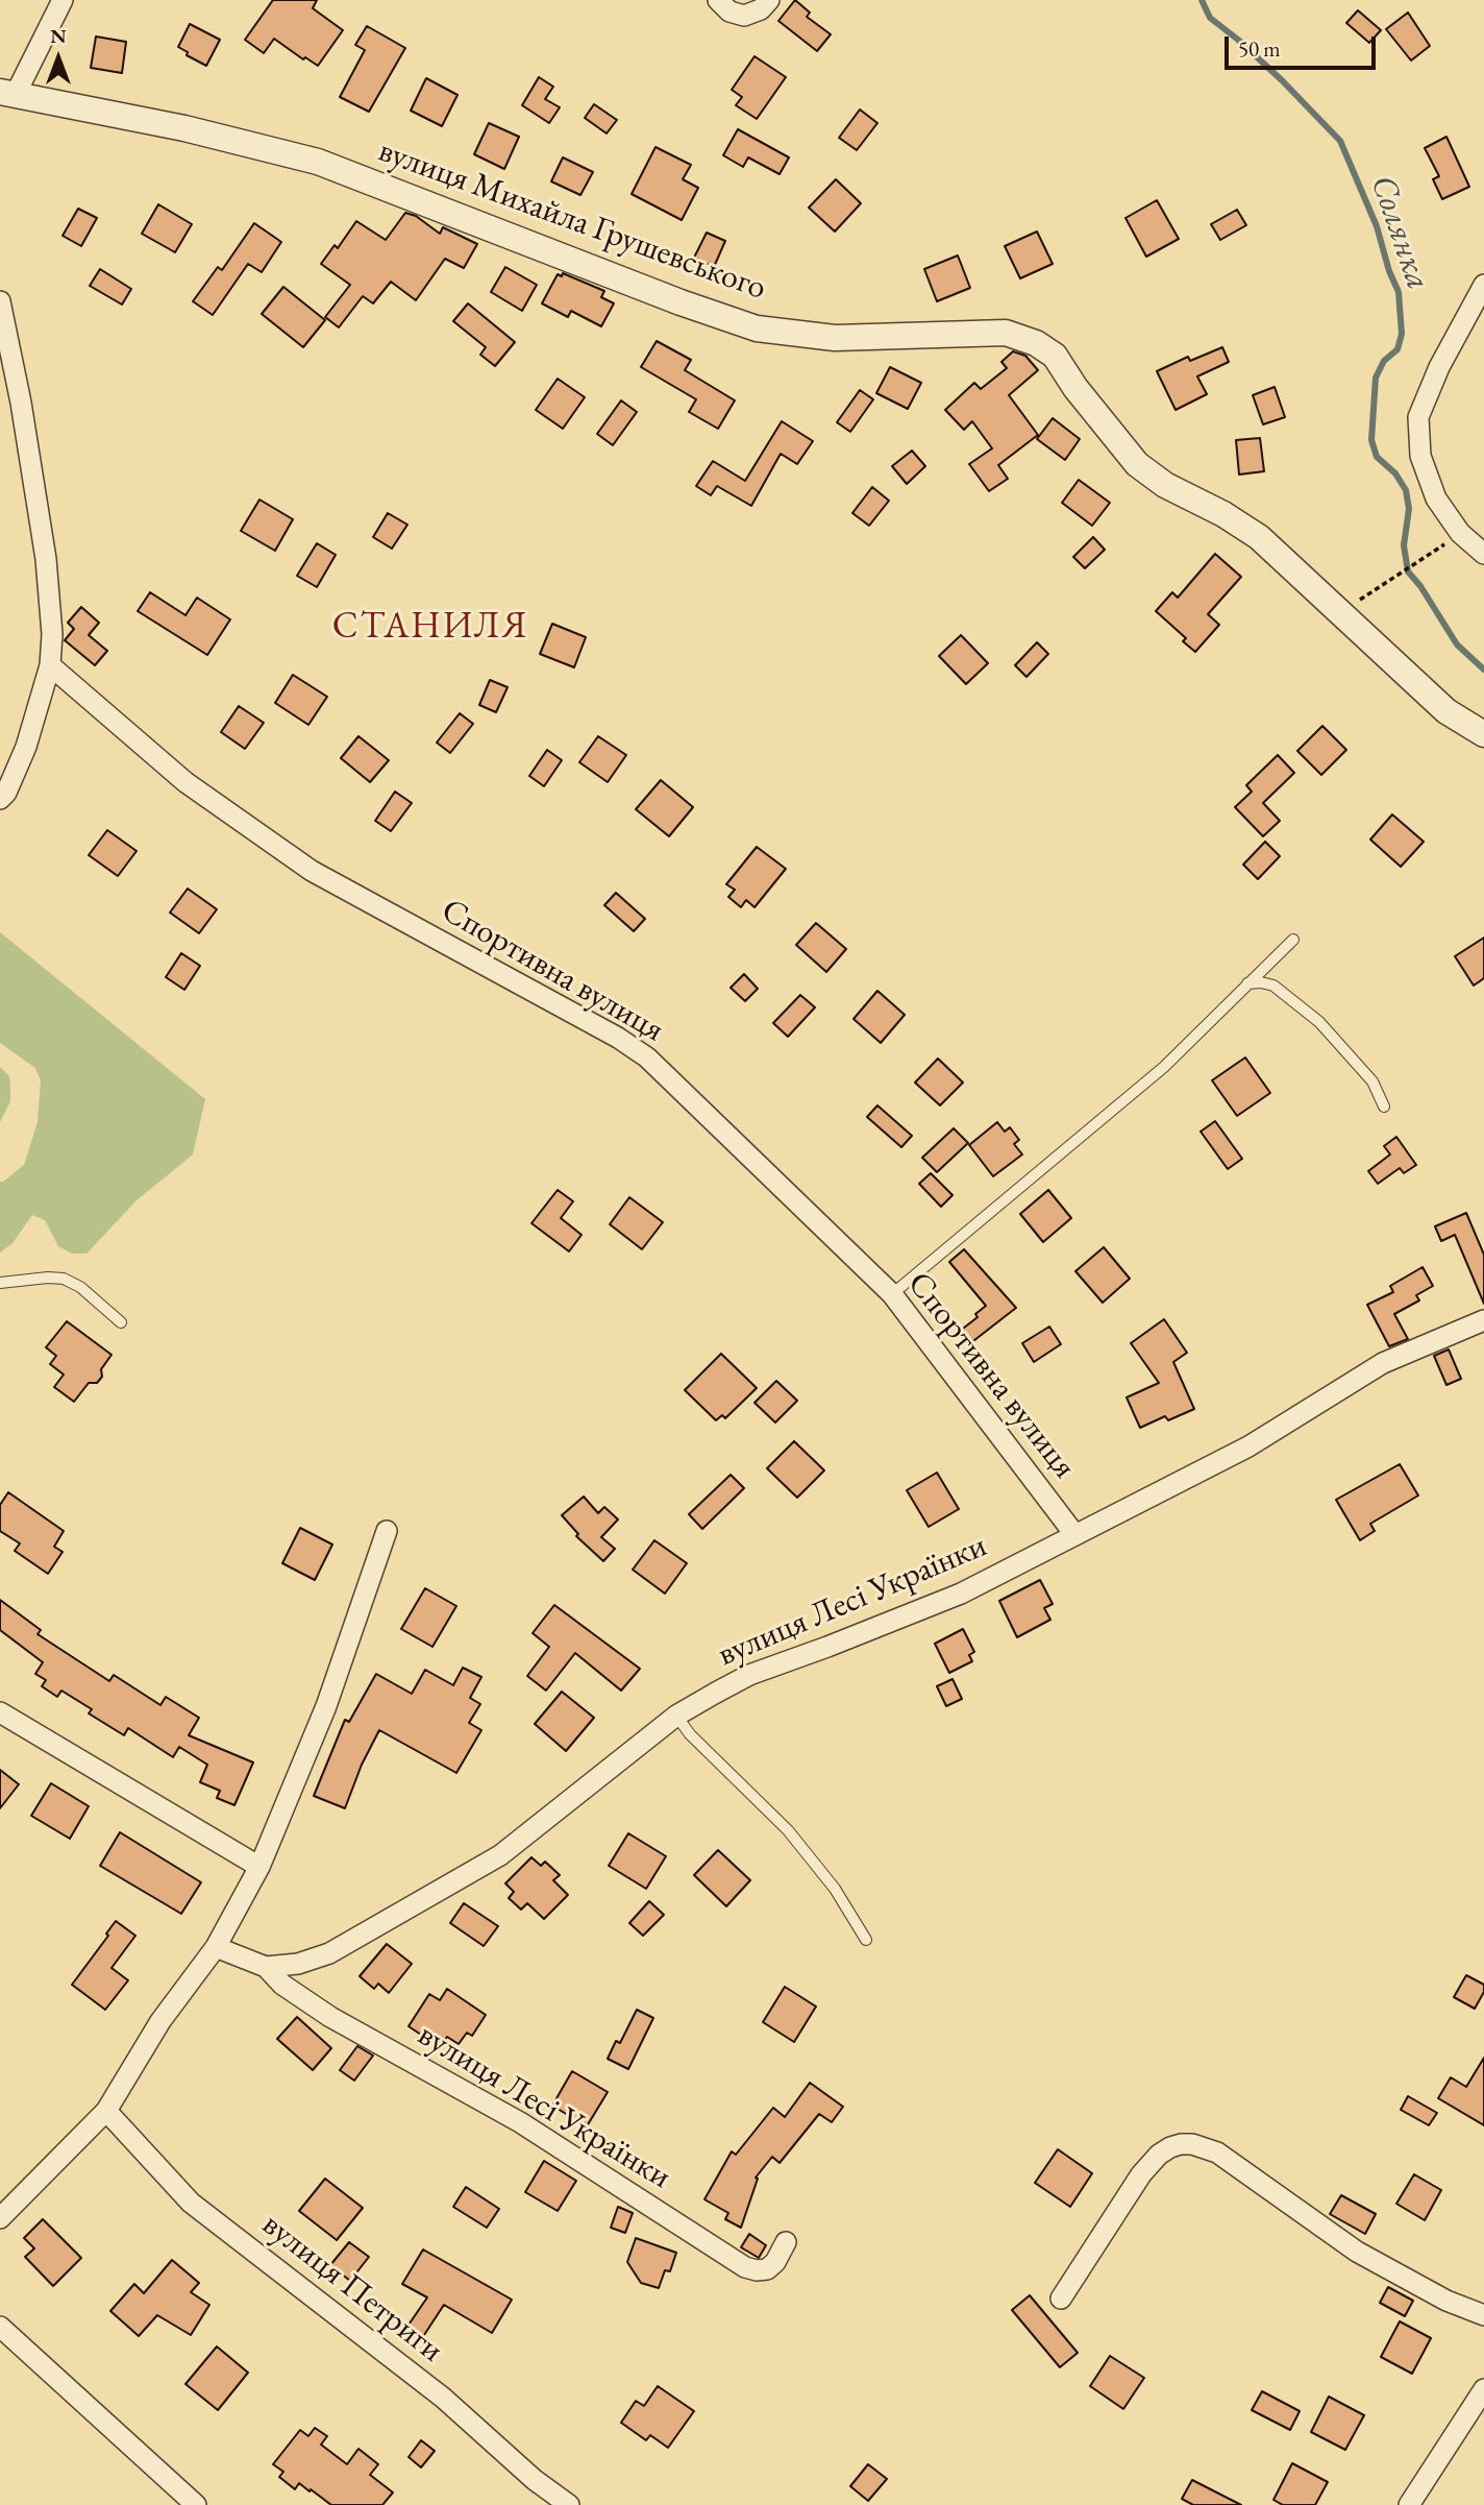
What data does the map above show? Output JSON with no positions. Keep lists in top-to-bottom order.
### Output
{
  "streets": {
    "street": [
      "вулиця Михайла Грушевського",
      "Спортивна вулиця",
      "вулиця Лесі Українки",
      "вулиця Петриги"
    ]
  },
  "crossings": [
    ["Спортивна вулиця", "вулиця Лесі Українки"]
  ],
  "districts": ["СТАНИЛЯ"],
  "water": ["Солянка"],
  "scale_bar": "50 m",
  "north": "top"
}
